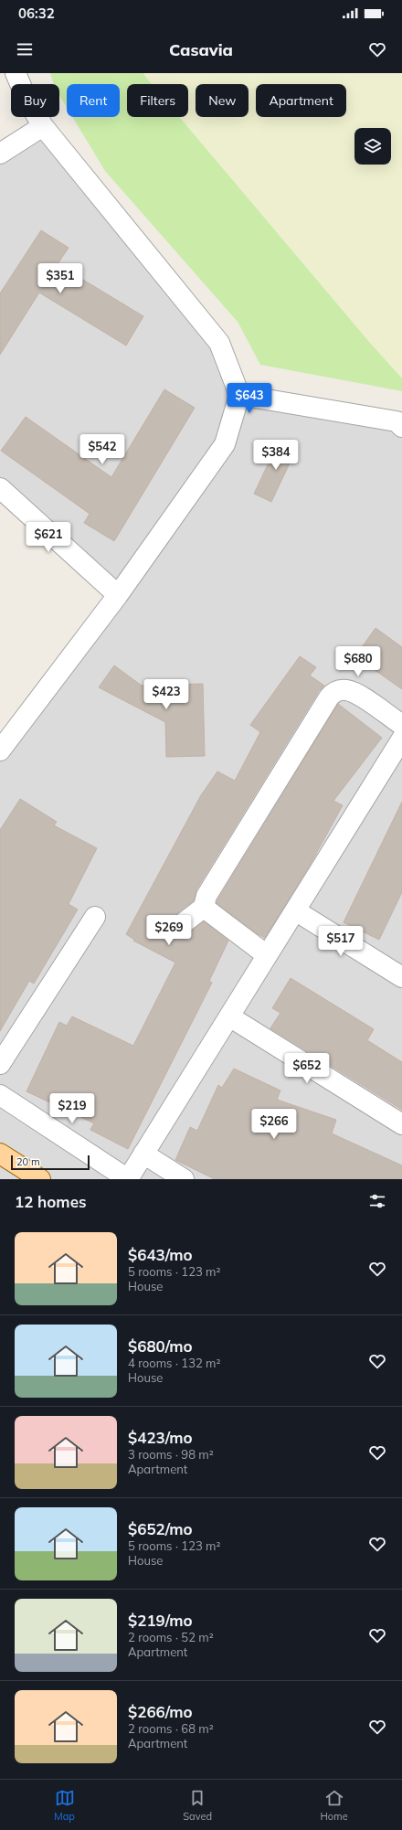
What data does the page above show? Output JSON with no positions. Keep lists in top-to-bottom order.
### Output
{
  "scale_bar": "20 m",
  "page": {
    "status": "06:32",
    "header": "Casavia",
    "chip": [
      "Buy",
      "Rent",
      "Filters",
      "New",
      "Apartment"
    ],
    "price": [
      "$351",
      "$643",
      "$542",
      "$384",
      "$621",
      "$680",
      "$423",
      "$269",
      "$517",
      "$652",
      "$219",
      "$266"
    ],
    "scale": "20 m",
    "heading": "12 homes",
    "list": [
      {
        "name": "$643/mo",
        "note": "5 rooms · 123 m² · House"
      },
      {
        "name": "$680/mo",
        "note": "4 rooms · 132 m² · House"
      },
      {
        "name": "$423/mo",
        "note": "3 rooms · 98 m² · Apartment"
      },
      {
        "name": "$652/mo",
        "note": "5 rooms · 123 m² · House"
      },
      {
        "name": "$219/mo",
        "note": "2 rooms · 52 m² · Apartment"
      },
      {
        "name": "$266/mo",
        "note": "2 rooms · 68 m² · Apartment"
      }
    ],
    "tabs": ["Map", "Saved", "Home"]
  }
}
